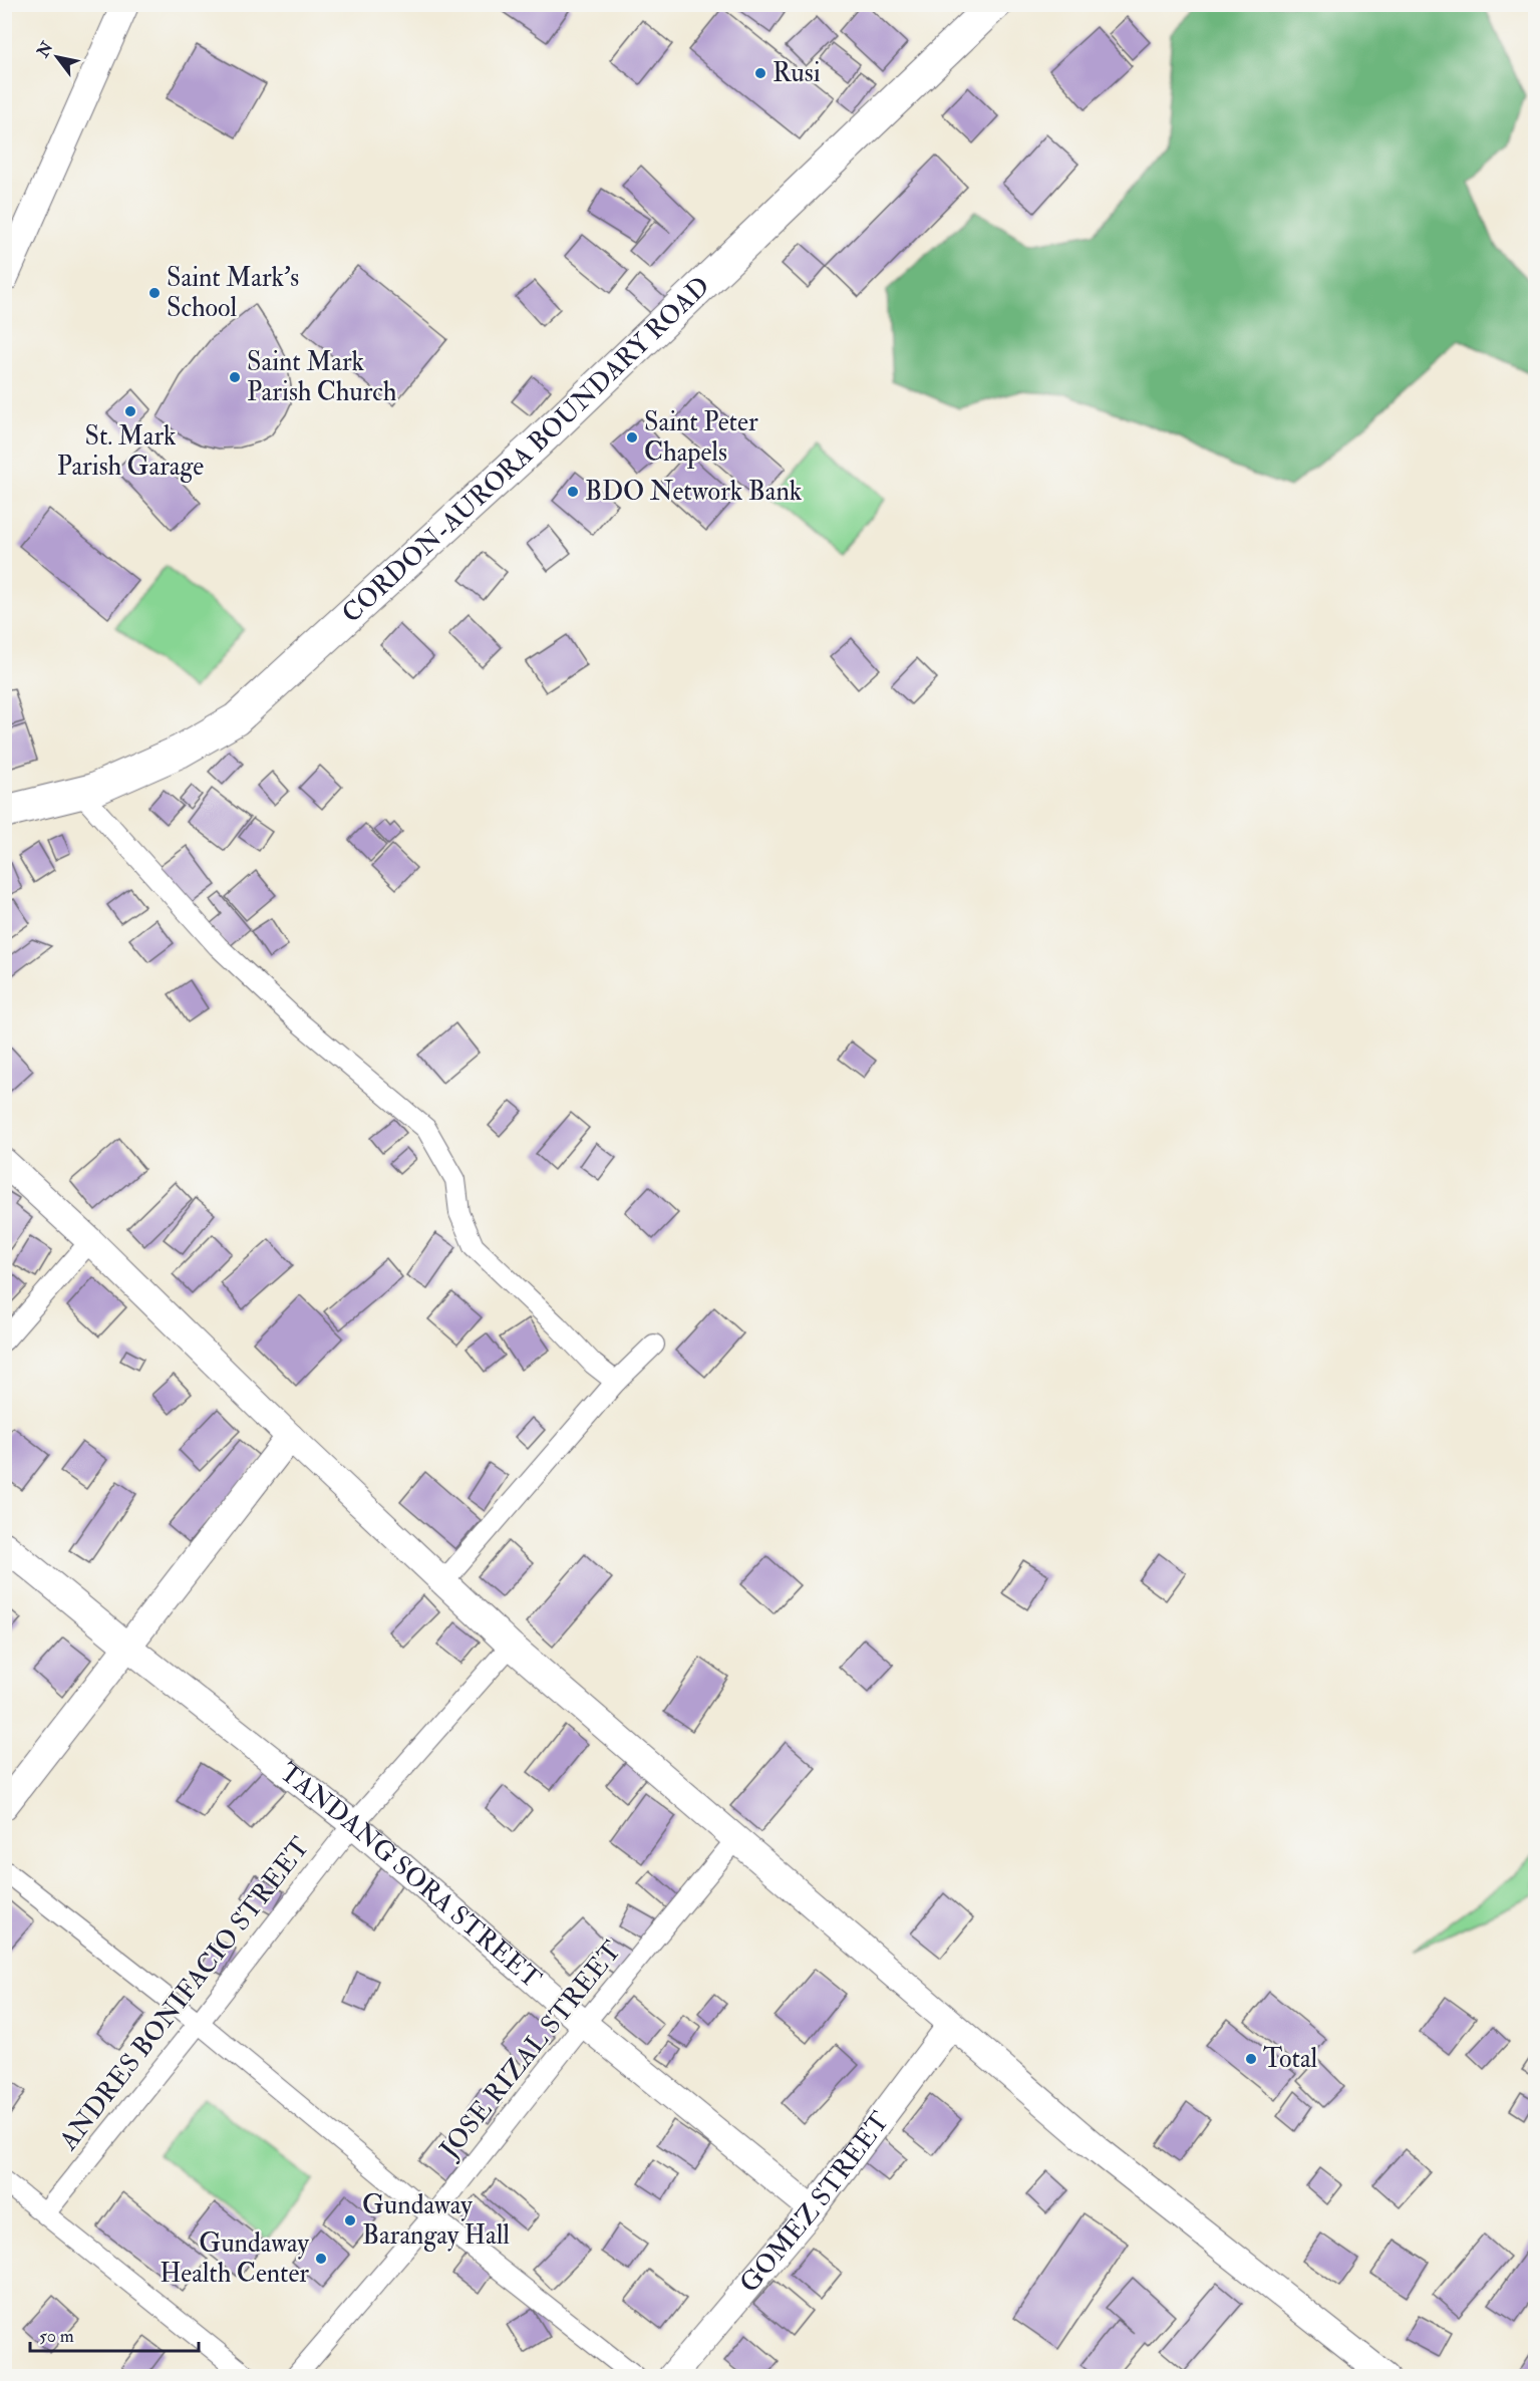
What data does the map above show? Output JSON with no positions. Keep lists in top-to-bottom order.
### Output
{
  "streets": {
    "main road": ["CORDON-AURORA BOUNDARY ROAD"],
    "street": [
      "TANDANG SORA STREET",
      "ANDRES BONIFACIO STREET",
      "JOSE RIZAL STREET",
      "GOMEZ STREET"
    ]
  },
  "crossings": [
    ["TANDANG SORA STREET", "ANDRES BONIFACIO STREET"],
    ["TANDANG SORA STREET", "JOSE RIZAL STREET"],
    ["TANDANG SORA STREET", "GOMEZ STREET"]
  ],
  "places": [
    "Rusi",
    "Saint Mark's School",
    "Saint Mark Parish Church",
    "St. Mark Parish Garage",
    "Saint Peter Chapels",
    "BDO Network Bank",
    "Total",
    "Gundaway Barangay Hall",
    "Gundaway Health Center"
  ],
  "scale_bar": "50 m",
  "north": "top left"
}
